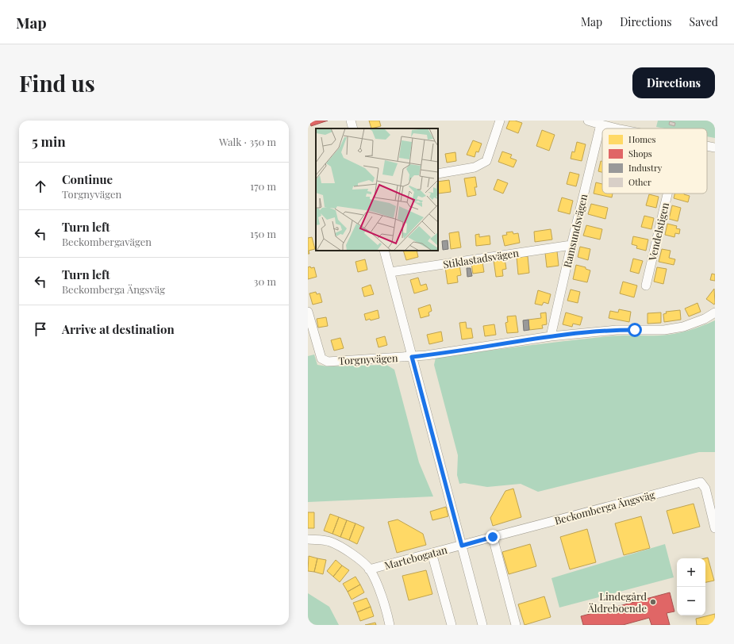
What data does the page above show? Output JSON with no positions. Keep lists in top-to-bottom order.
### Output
{
  "streets": {
    "street": [
      "Ramsundsvägen",
      "Vendelstigen",
      "Stiklastadsvägen",
      "Torgnyvägen",
      "Beckomberga Ängsväg",
      "Martebogatan"
    ]
  },
  "crossings": [
    ["Ramsundsvägen", "Stiklastadsvägen"],
    ["Ramsundsvägen", "Torgnyvägen"],
    ["Beckomberga Ängsväg", "Martebogatan"]
  ],
  "places": ["Lindegård Äldreboende"],
  "legend": [
    "Homes",
    "Shops",
    "Industry",
    "Other"
  ],
  "page": {
    "header": "Map",
    "nav": ["Map", "Directions", "Saved"],
    "buttons": "Directions",
    "title": "Find us",
    "heading": ["5 min", "Walk · 350 m"],
    "list": [
      ["Continue", "Torgnyvägen", "170 m"],
      ["Turn left", "Beckombergavägen", "150 m"],
      ["Turn left", "Beckomberga Ängsväg", "30 m"],
      "Arrive at destination"
    ],
    "map_buttons": ["+", "−"]
  }
}
